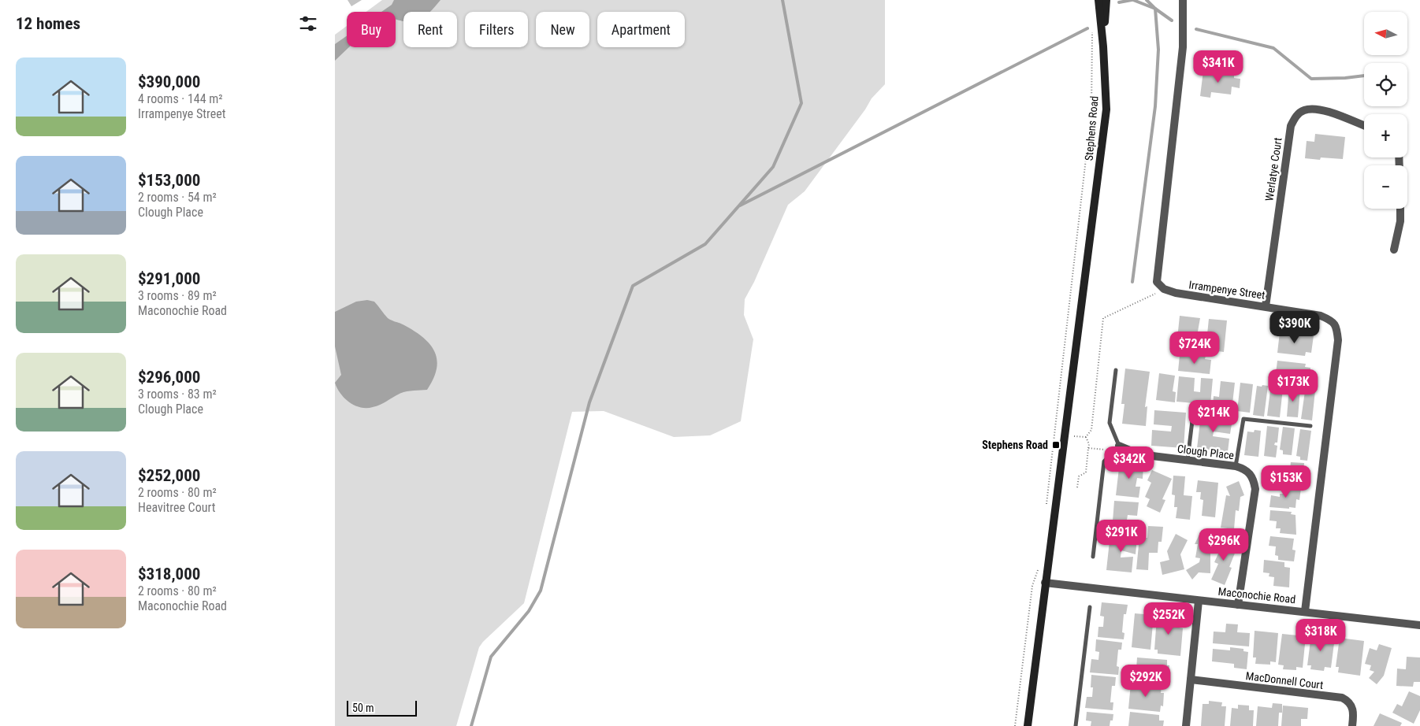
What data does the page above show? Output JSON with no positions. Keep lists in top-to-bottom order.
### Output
{
  "streets": {
    "street": [
      "Stephens Road",
      "Werlatye Court",
      "Irrampenye Street",
      "Clough Place",
      "Maconochie Road",
      "MacDonnell Court"
    ]
  },
  "crossings": [
    ["Stephens Road", "Maconochie Road"],
    ["Werlatye Court", "Irrampenye Street"],
    ["Irrampenye Street", "Maconochie Road"],
    ["Clough Place", "Maconochie Road"]
  ],
  "places": {
    "transit": ["Stephens Road"]
  },
  "scale_bar": "50 m",
  "north": "left",
  "page": {
    "heading": "12 homes",
    "map_buttons": ["+", "−"],
    "chip": [
      "Buy",
      "Rent",
      "Filters",
      "New",
      "Apartment"
    ],
    "list": [
      {
        "name": "$390,000",
        "note": "4 rooms · 144 m² · Irrampenye Street"
      },
      {
        "name": "$153,000",
        "note": "2 rooms · 54 m² · Clough Place"
      },
      {
        "name": "$291,000",
        "note": "3 rooms · 89 m² · Maconochie Road"
      },
      {
        "name": "$296,000",
        "note": "3 rooms · 83 m² · Clough Place"
      },
      {
        "name": "$252,000",
        "note": "2 rooms · 80 m² · Heavitree Court"
      },
      {
        "name": "$318,000",
        "note": "2 rooms · 80 m² · Maconochie Road"
      }
    ],
    "price": [
      "$341K",
      "$390K",
      "$724K",
      "$173K",
      "$214K",
      "$342K",
      "$153K",
      "$291K",
      "$296K",
      "$252K",
      "$318K",
      "$292K"
    ],
    "scale": "50 m"
  }
}
